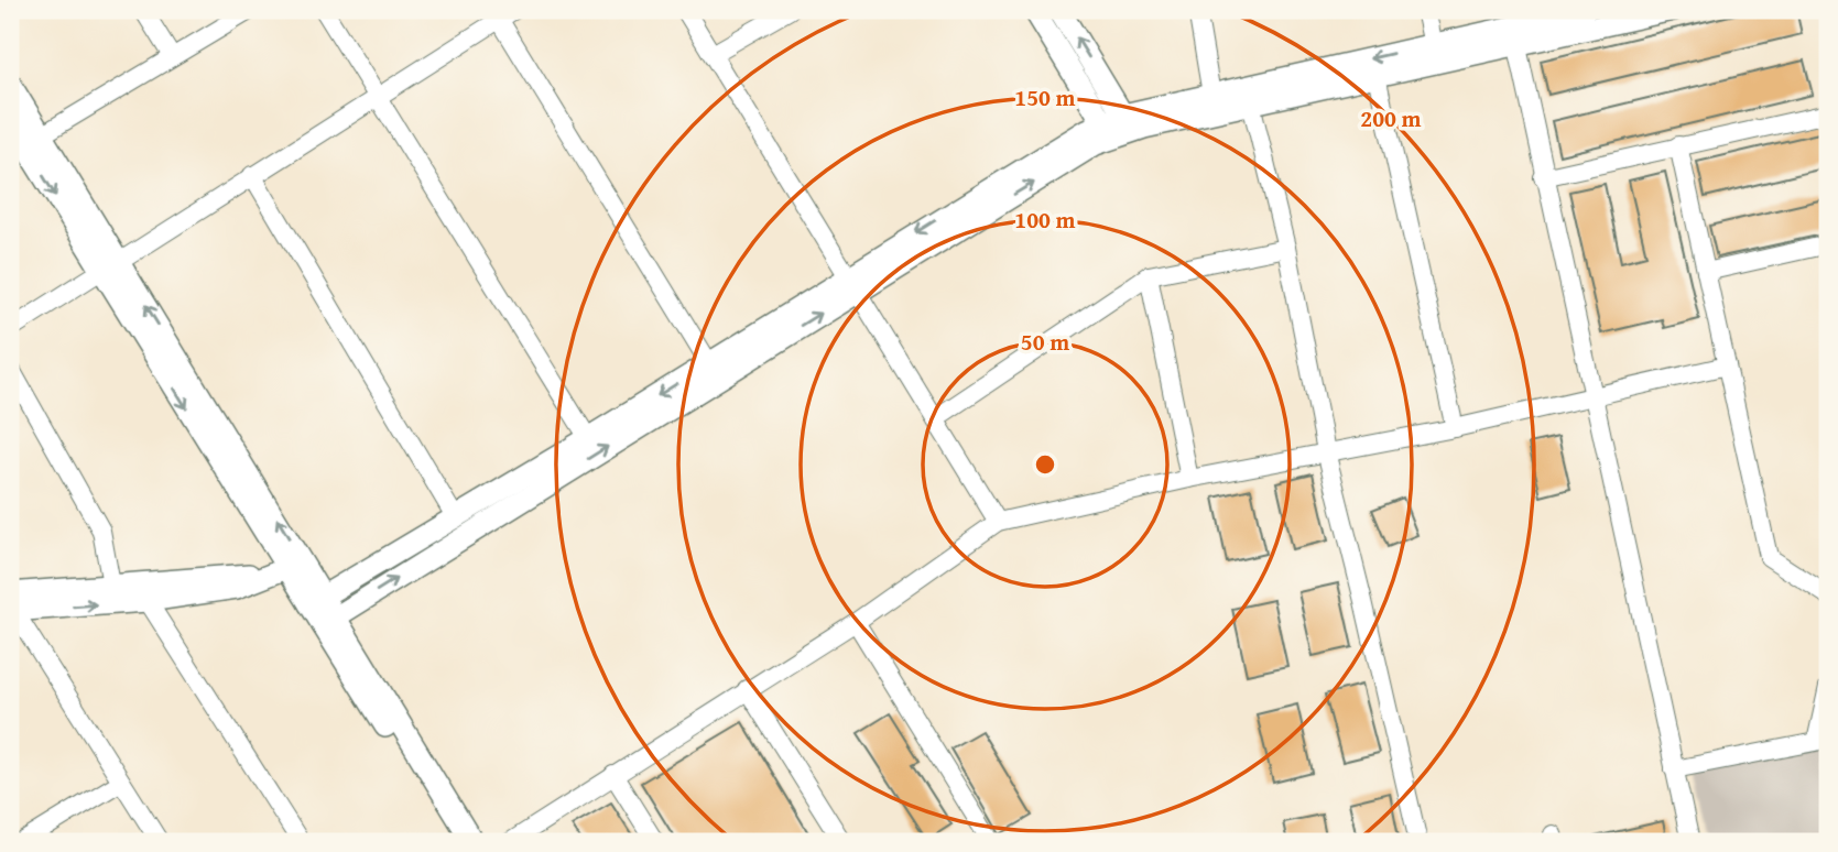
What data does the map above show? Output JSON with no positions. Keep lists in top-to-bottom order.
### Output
{
  "rings": [
    "150 m",
    "200 m",
    "100 m",
    "50 m"
  ]
}
